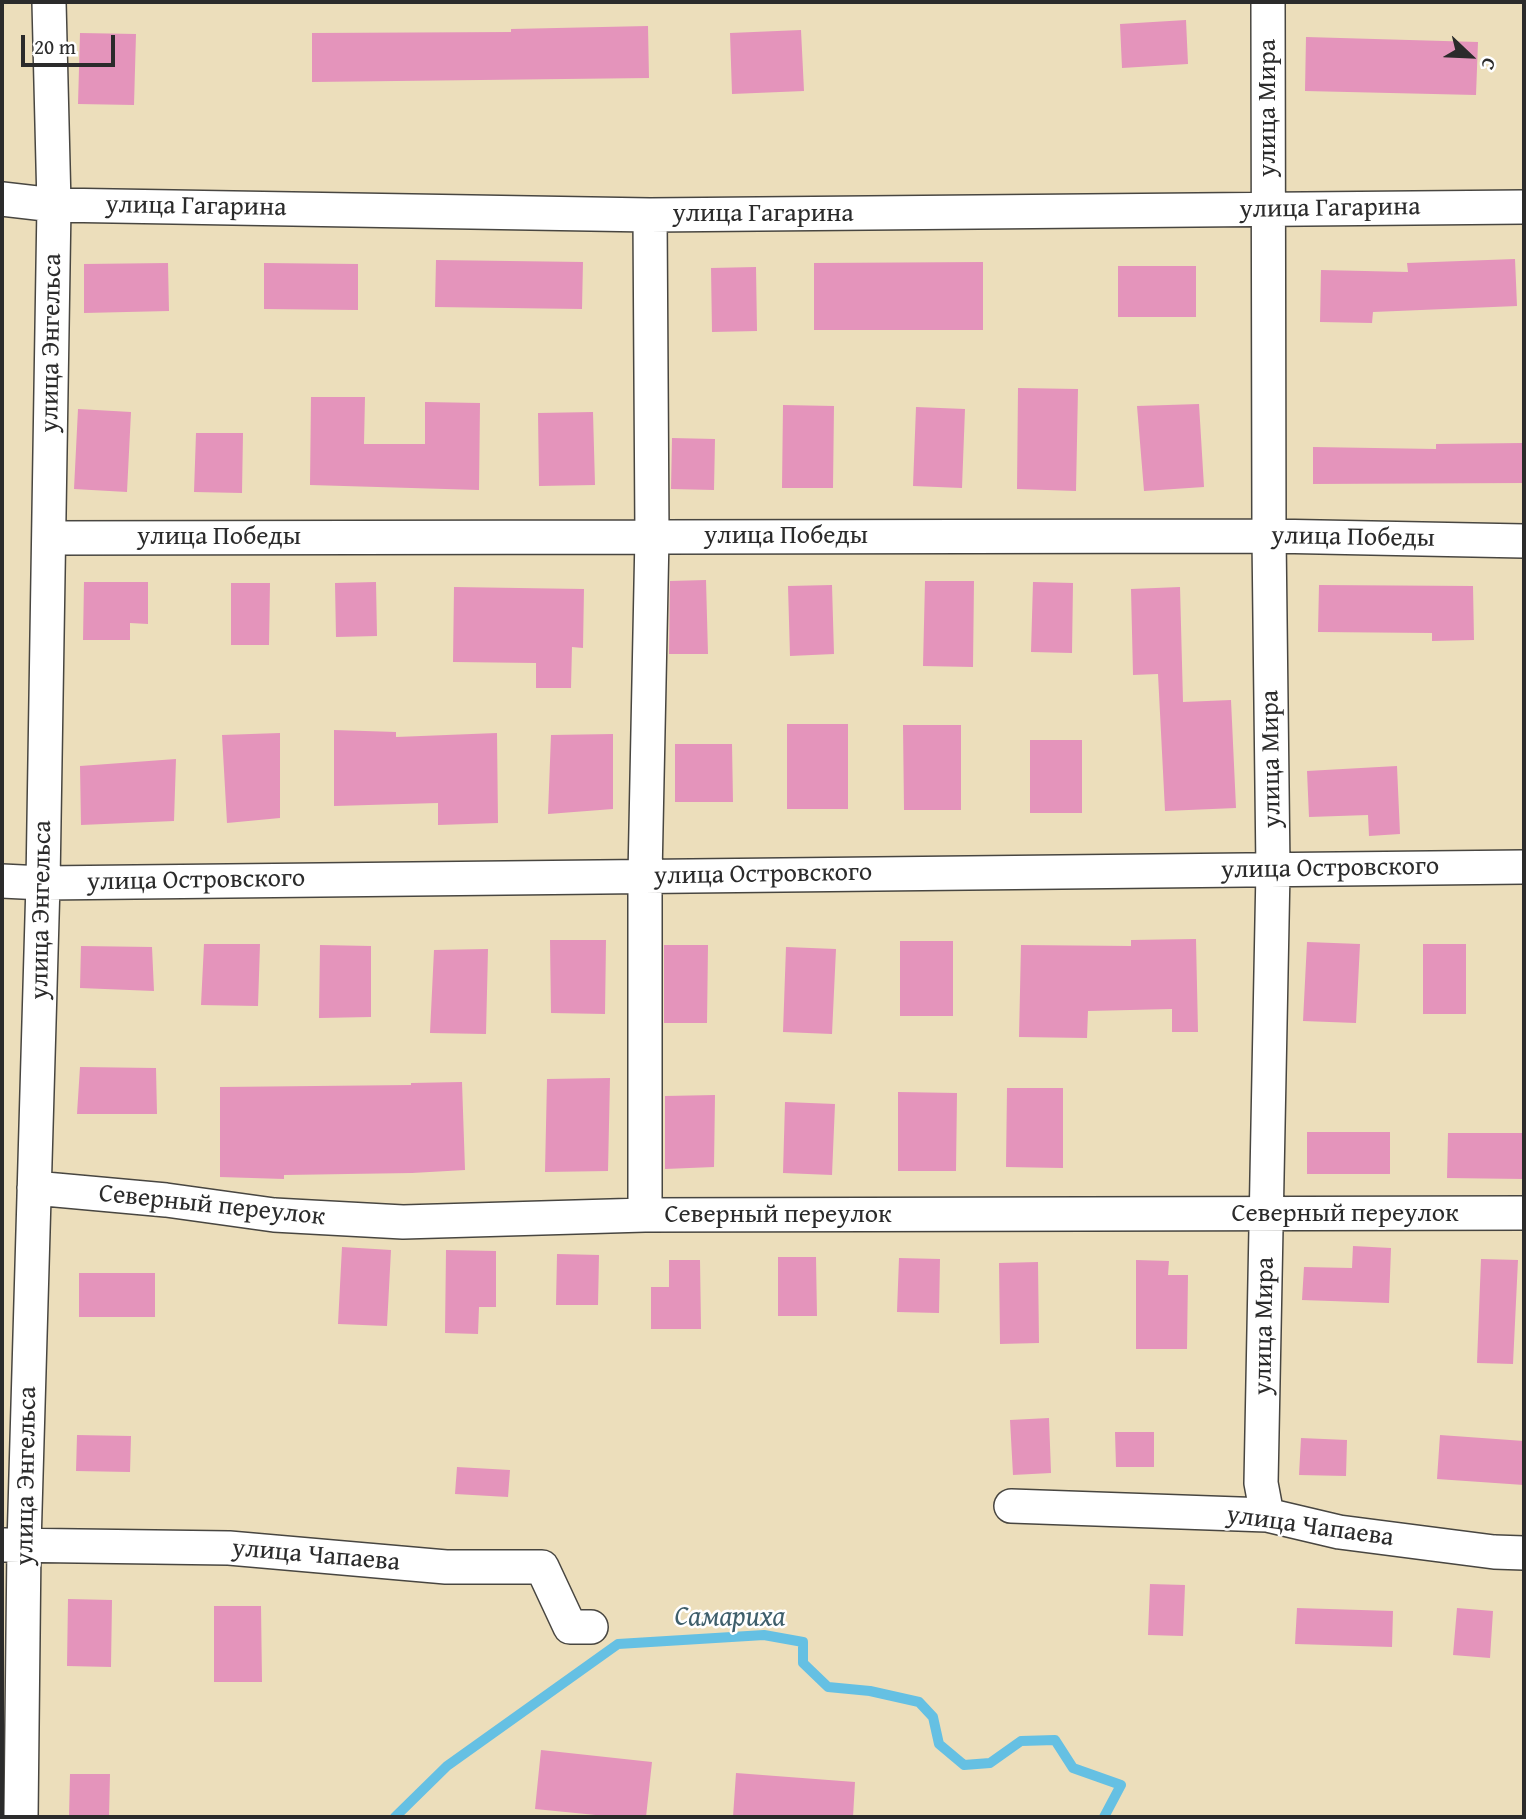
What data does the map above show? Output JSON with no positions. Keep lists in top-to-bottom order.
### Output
{
  "streets": {
    "street": [
      "улица Мира",
      "улица Гагарина",
      "улица Энгельса",
      "улица Победы",
      "улица Островского",
      "Северный переулок",
      "улица Чапаева"
    ]
  },
  "crossings": [
    ["улица Мира", "улица Гагарина"],
    ["улица Мира", "улица Победы"],
    ["улица Мира", "улица Островского"],
    ["улица Мира", "Северный переулок"],
    ["улица Мира", "улица Чапаева"],
    ["улица Гагарина", "улица Энгельса"],
    ["улица Энгельса", "улица Победы"],
    ["улица Энгельса", "улица Островского"],
    ["улица Энгельса", "Северный переулок"],
    ["улица Энгельса", "улица Чапаева"]
  ],
  "water": ["Самариха"],
  "scale_bar": "20 m",
  "north": "bottom right"
}
